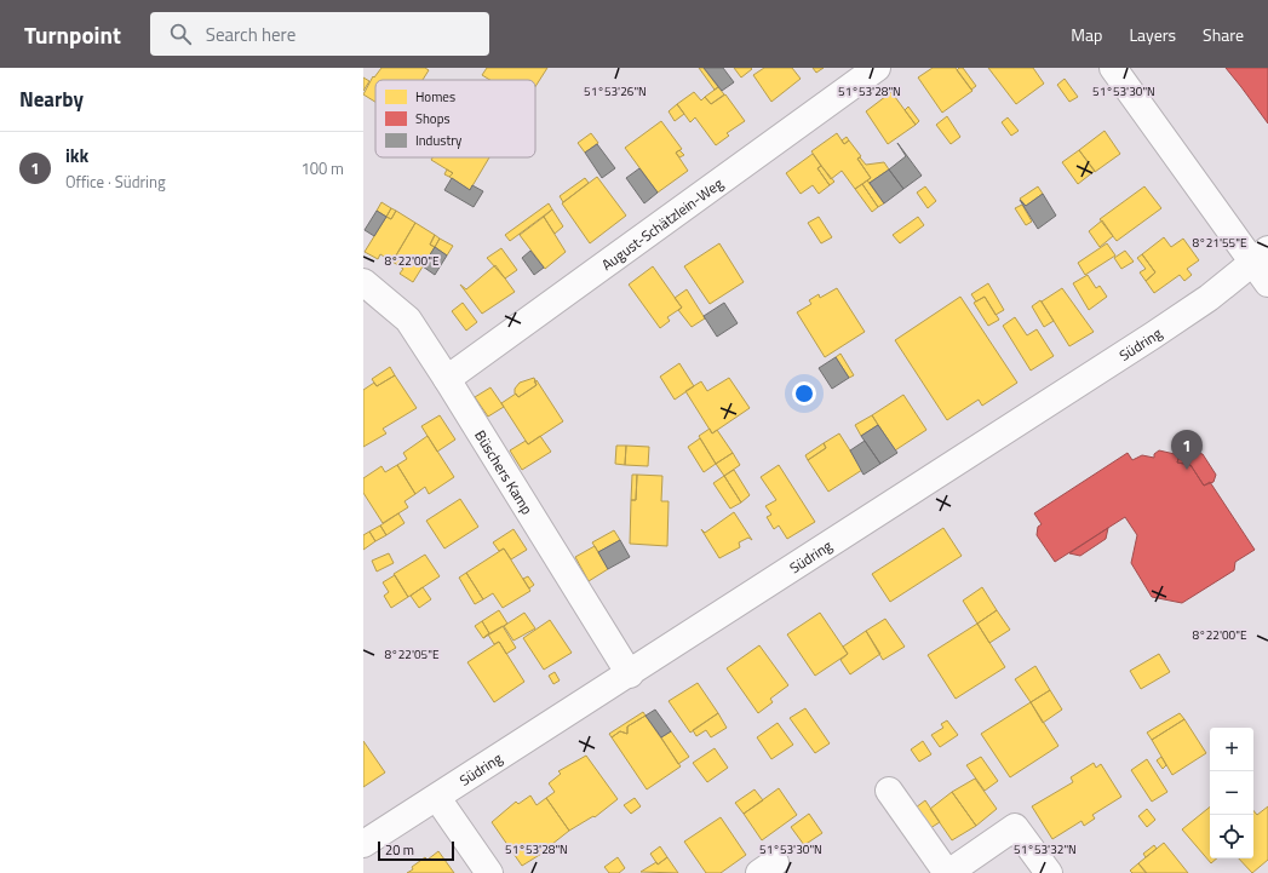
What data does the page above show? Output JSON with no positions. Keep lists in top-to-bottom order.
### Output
{
  "streets": {
    "street": ["August-Schätzlein-Weg", "Südring", "Büschers Kamp"]
  },
  "crossings": [
    ["August-Schätzlein-Weg", "Büschers Kamp"],
    ["Südring", "Büschers Kamp"]
  ],
  "legend": ["Homes", "Shops", "Industry"],
  "scale_bar": "20 m",
  "page": {
    "header": "Turnpoint",
    "search": "Search here",
    "nav": ["Map", "Layers", "Share"],
    "heading": "Nearby",
    "list": [
      {
        "mark": "1",
        "name": "ikk",
        "note": "Office · Südring",
        "value": "100 m"
      }
    ],
    "pins": "1",
    "map_buttons": ["+", "−"],
    "scale": "20 m"
  },
  "coordinates": [
    "51°53'26\"N",
    "51°53'28\"N",
    "51°53'30\"N",
    "8°21'55\"E",
    "8°22'00\"E",
    "8°22'05\"E",
    "51°53'32\"N"
  ]
}
